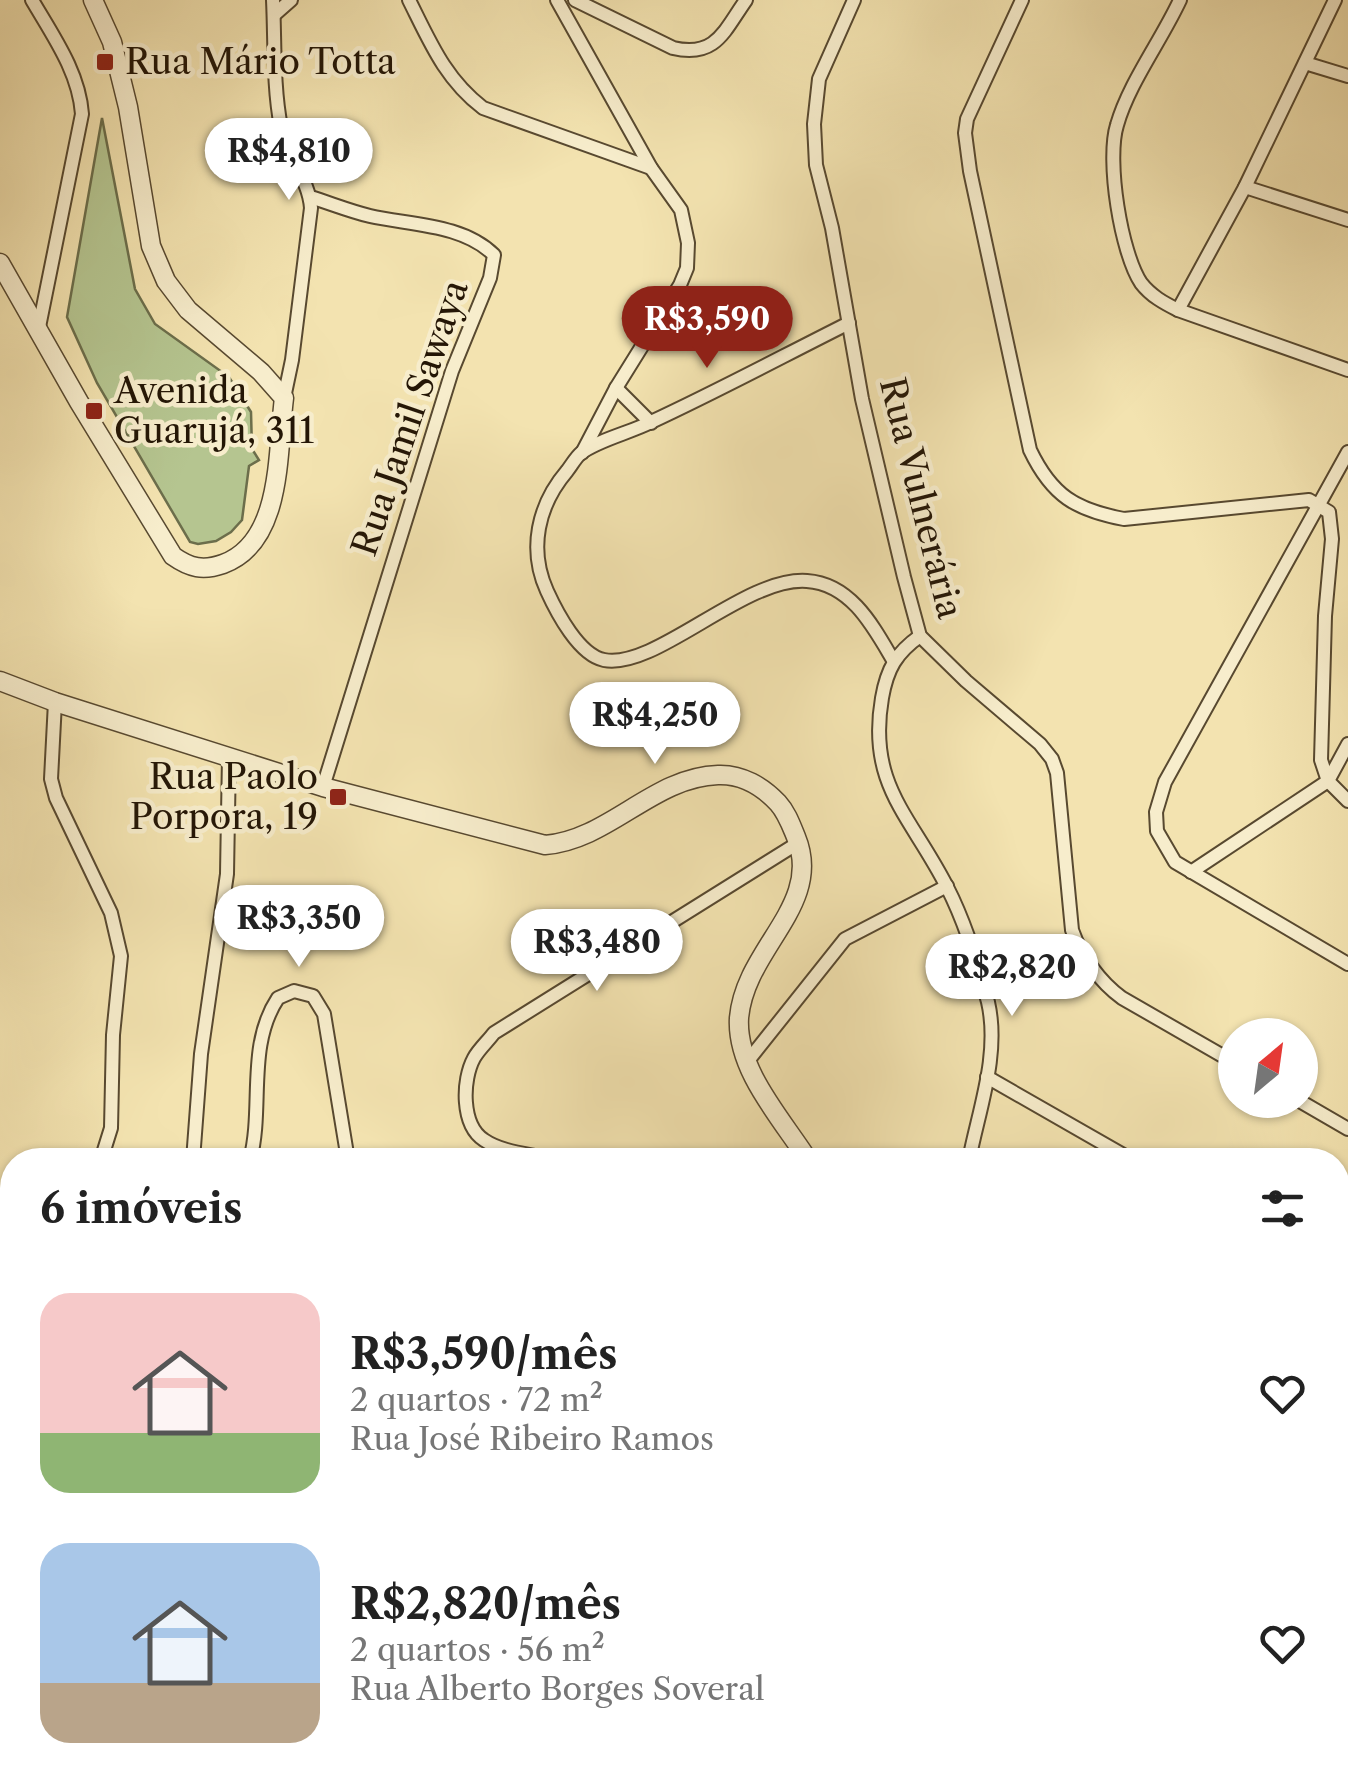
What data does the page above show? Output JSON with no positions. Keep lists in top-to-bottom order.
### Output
{
  "streets": {
    "street": ["Rua Jamil Sawaya", "Rua Vulnerária"]
  },
  "places": {
    "transit": ["Rua Mário Totta", "Avenida Guarujá, 311", "Rua Paolo Porpora, 19"]
  },
  "north": "top right",
  "page": {
    "price": [
      "R$4,810",
      "R$3,590",
      "R$4,250",
      "R$3,350",
      "R$3,480",
      "R$2,820"
    ],
    "heading": "6 imóveis",
    "list": [
      {
        "name": "R$3,590/mês",
        "note": "2 quartos · 72 m² · Rua José Ribeiro Ramos"
      },
      {
        "name": "R$2,820/mês",
        "note": "2 quartos · 56 m² · Rua Alberto Borges Soveral"
      }
    ]
  }
}
